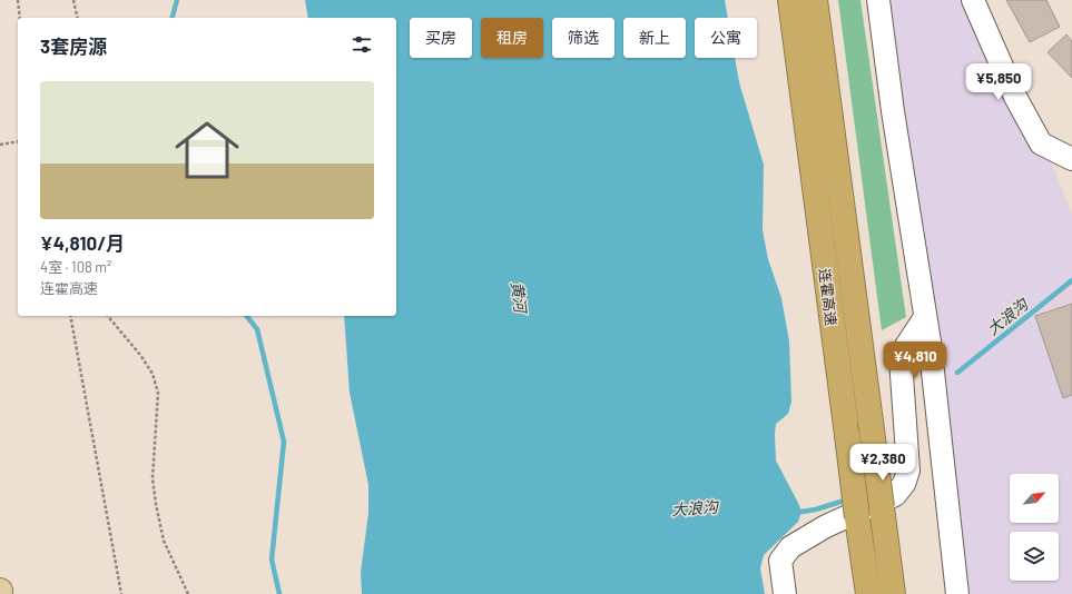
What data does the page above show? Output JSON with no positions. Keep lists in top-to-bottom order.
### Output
{
  "streets": {
    "highway": ["连霍高速"]
  },
  "water": ["黄河", "大浪沟"],
  "north": "top right",
  "page": {
    "chip": [
      "买房",
      "租房",
      "筛选",
      "新上",
      "公寓"
    ],
    "heading": "3套房源",
    "price": ["¥5,850", "¥4,810", "¥2,380"],
    "list": [
      {
        "name": "¥4,810/月",
        "note": "4室 · 108 m² · 连霍高速"
      }
    ]
  }
}
